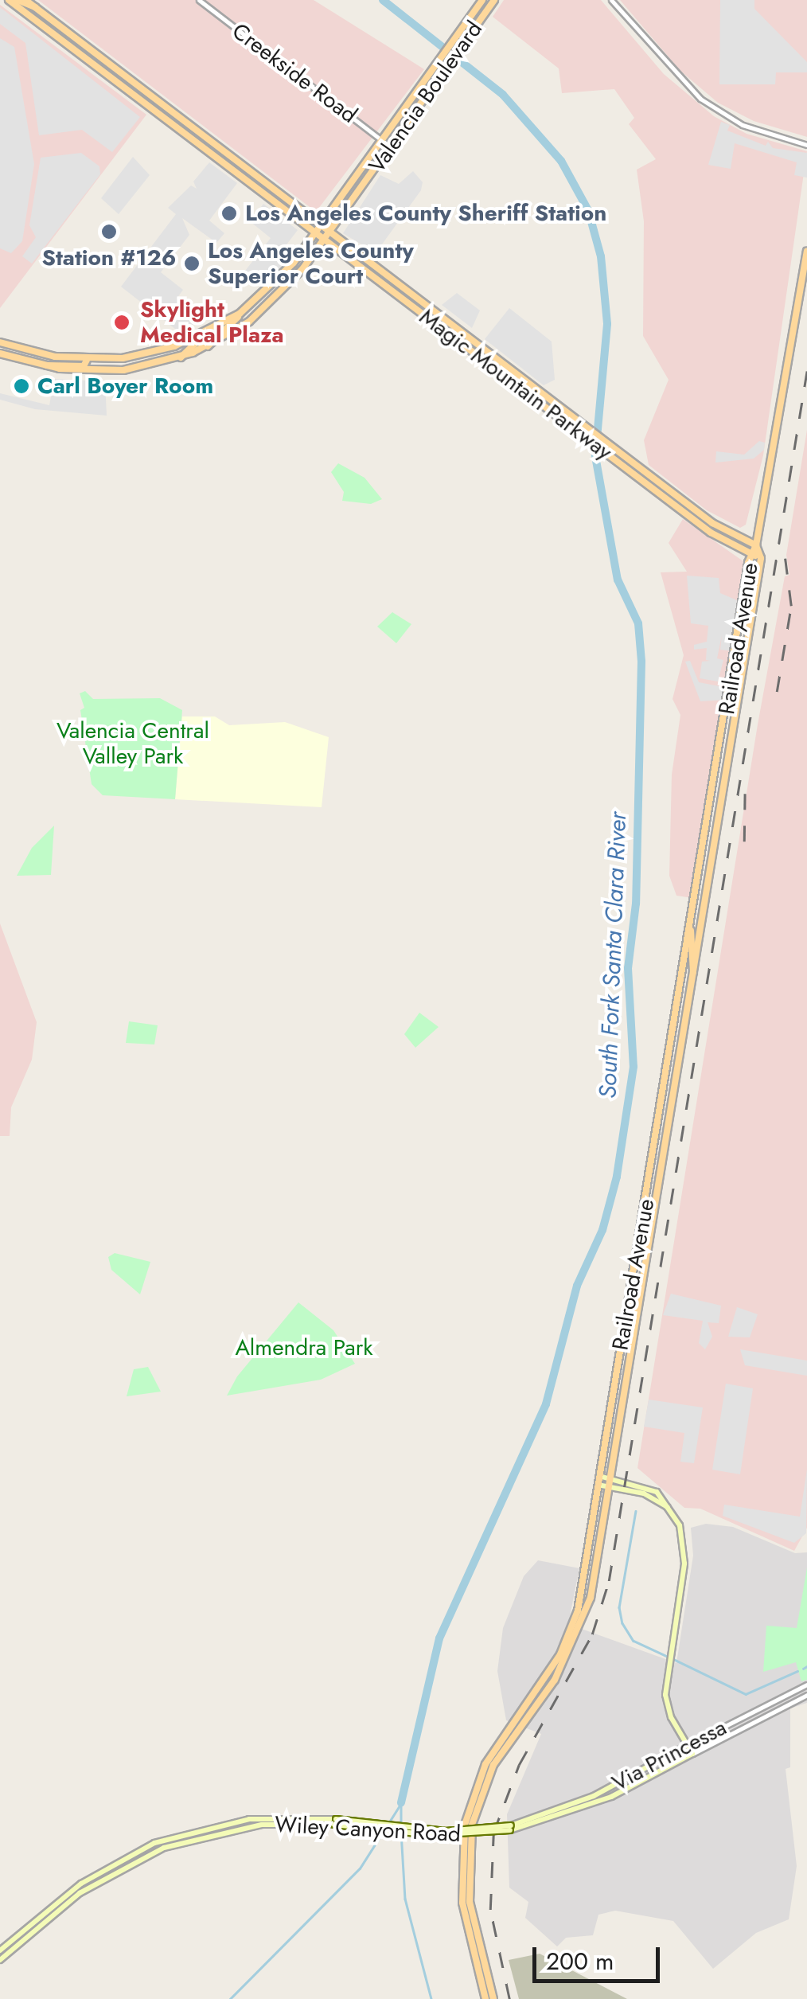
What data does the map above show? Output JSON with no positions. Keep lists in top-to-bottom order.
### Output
{
  "streets": {
    "main road": [
      "Valencia Boulevard",
      "Magic Mountain Parkway",
      "Railroad Avenue",
      "Via Princessa",
      "Wiley Canyon Road"
    ],
    "street": ["Creekside Road"]
  },
  "crossings": [
    ["Creekside Road", "Valencia Boulevard"],
    ["Valencia Boulevard", "Magic Mountain Parkway"],
    ["Magic Mountain Parkway", "Railroad Avenue"],
    ["Via Princessa", "Wiley Canyon Road"]
  ],
  "water": ["South Fork Santa Clara River"],
  "parks": ["Valencia Central Valley Park", "Almendra Park"],
  "places": [
    "Los Angeles County Sheriff Station",
    "Station #126",
    "Los Angeles County Superior Court",
    "Skylight Medical Plaza",
    "Carl Boyer Room"
  ],
  "scale_bar": "200 m"
}
